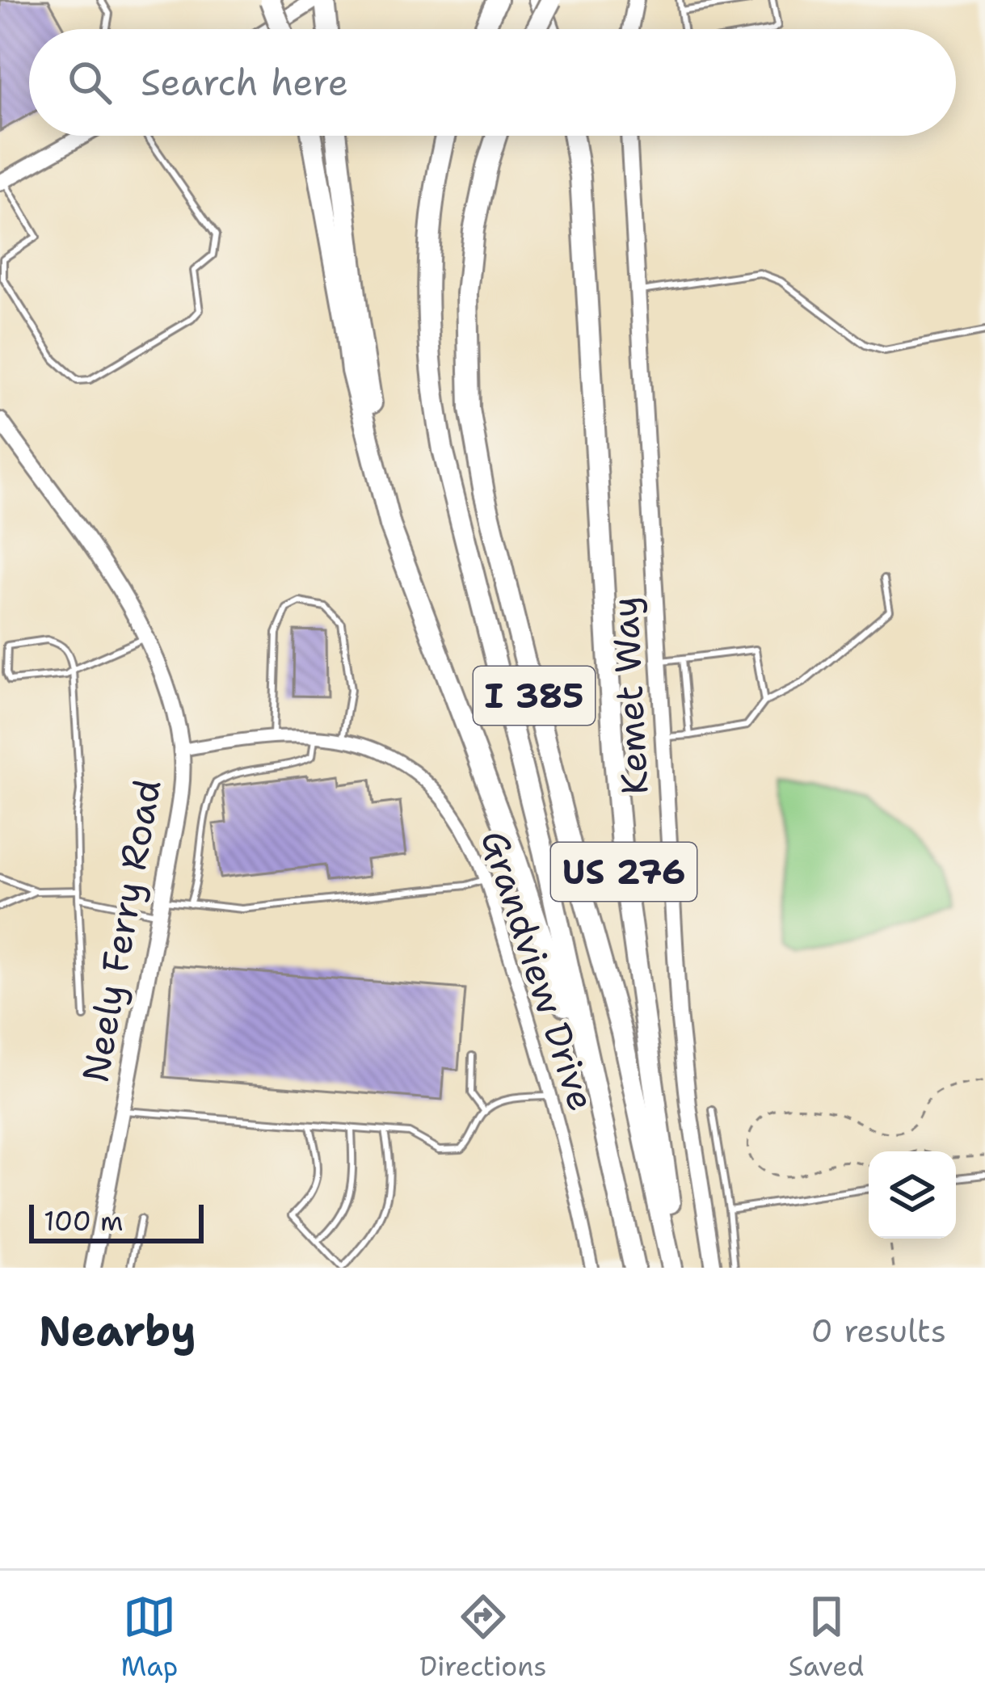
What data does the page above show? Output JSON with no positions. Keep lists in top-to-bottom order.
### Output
{
  "streets": {
    "highway": ["I 385", "US 276"],
    "street": ["Kemet Way", "Neely Ferry Road", "Grandview Drive"]
  },
  "crossings": [
    ["I 385", "US 276"],
    ["Neely Ferry Road", "Grandview Drive"]
  ],
  "scale_bar": "100 m",
  "page": {
    "search": "Search here",
    "scale": "100 m",
    "heading": ["Nearby", "0 results"],
    "nav": ["Map", "Directions", "Saved"]
  }
}
